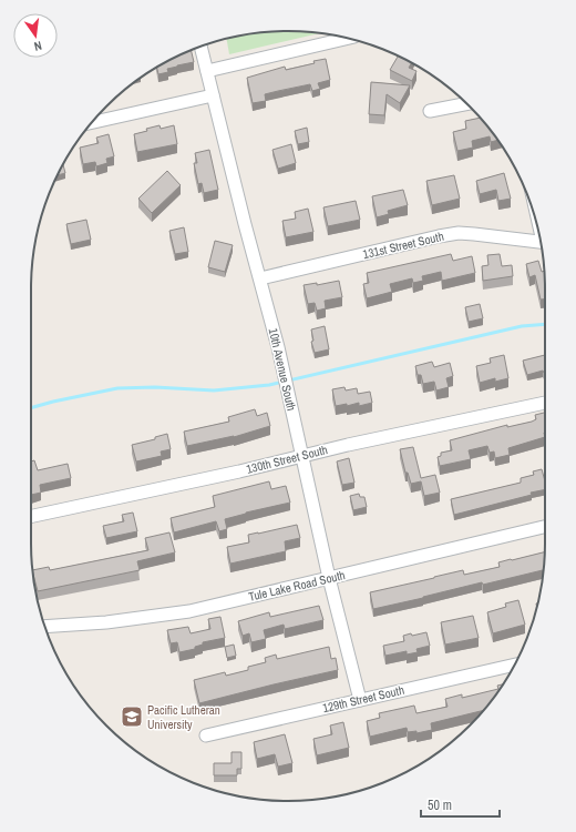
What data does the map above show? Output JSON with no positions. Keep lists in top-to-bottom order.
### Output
{
  "streets": {
    "street": [
      "131st Street South",
      "10th Avenue South",
      "130th Street South",
      "Tule Lake Road South",
      "129th Street South"
    ]
  },
  "crossings": [
    ["131st Street South", "10th Avenue South"],
    ["10th Avenue South", "130th Street South"],
    ["10th Avenue South", "Tule Lake Road South"],
    ["10th Avenue South", "129th Street South"]
  ],
  "places": {
    "school or university": ["Pacific Lutheran University"]
  },
  "scale_bar": "50 m",
  "north": "bottom"
}
